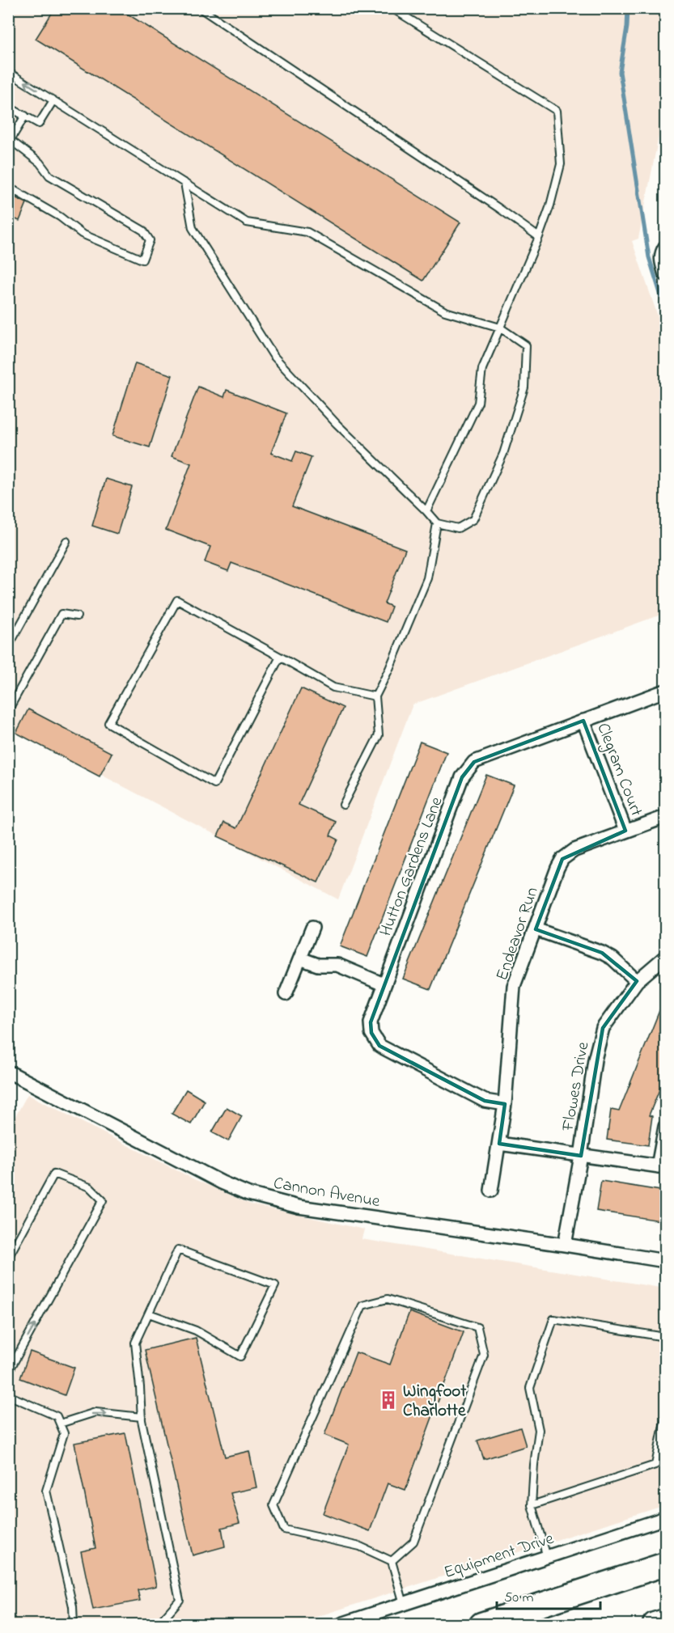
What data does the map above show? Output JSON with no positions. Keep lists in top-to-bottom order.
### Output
{
  "streets": {
    "street": [
      "Clegram Court",
      "Hutton Gardens Lane",
      "Endeavor Run",
      "Flowes Drive",
      "Cannon Avenue",
      "Equipment Drive"
    ]
  },
  "crossings": [
    ["Clegram Court", "Hutton Gardens Lane"],
    ["Clegram Court", "Endeavor Run"],
    ["Hutton Gardens Lane", "Endeavor Run"],
    ["Flowes Drive", "Cannon Avenue"]
  ],
  "places": {
    "building": ["Wingfoot Charlotte"]
  },
  "scale_bar": "50 m"
}
